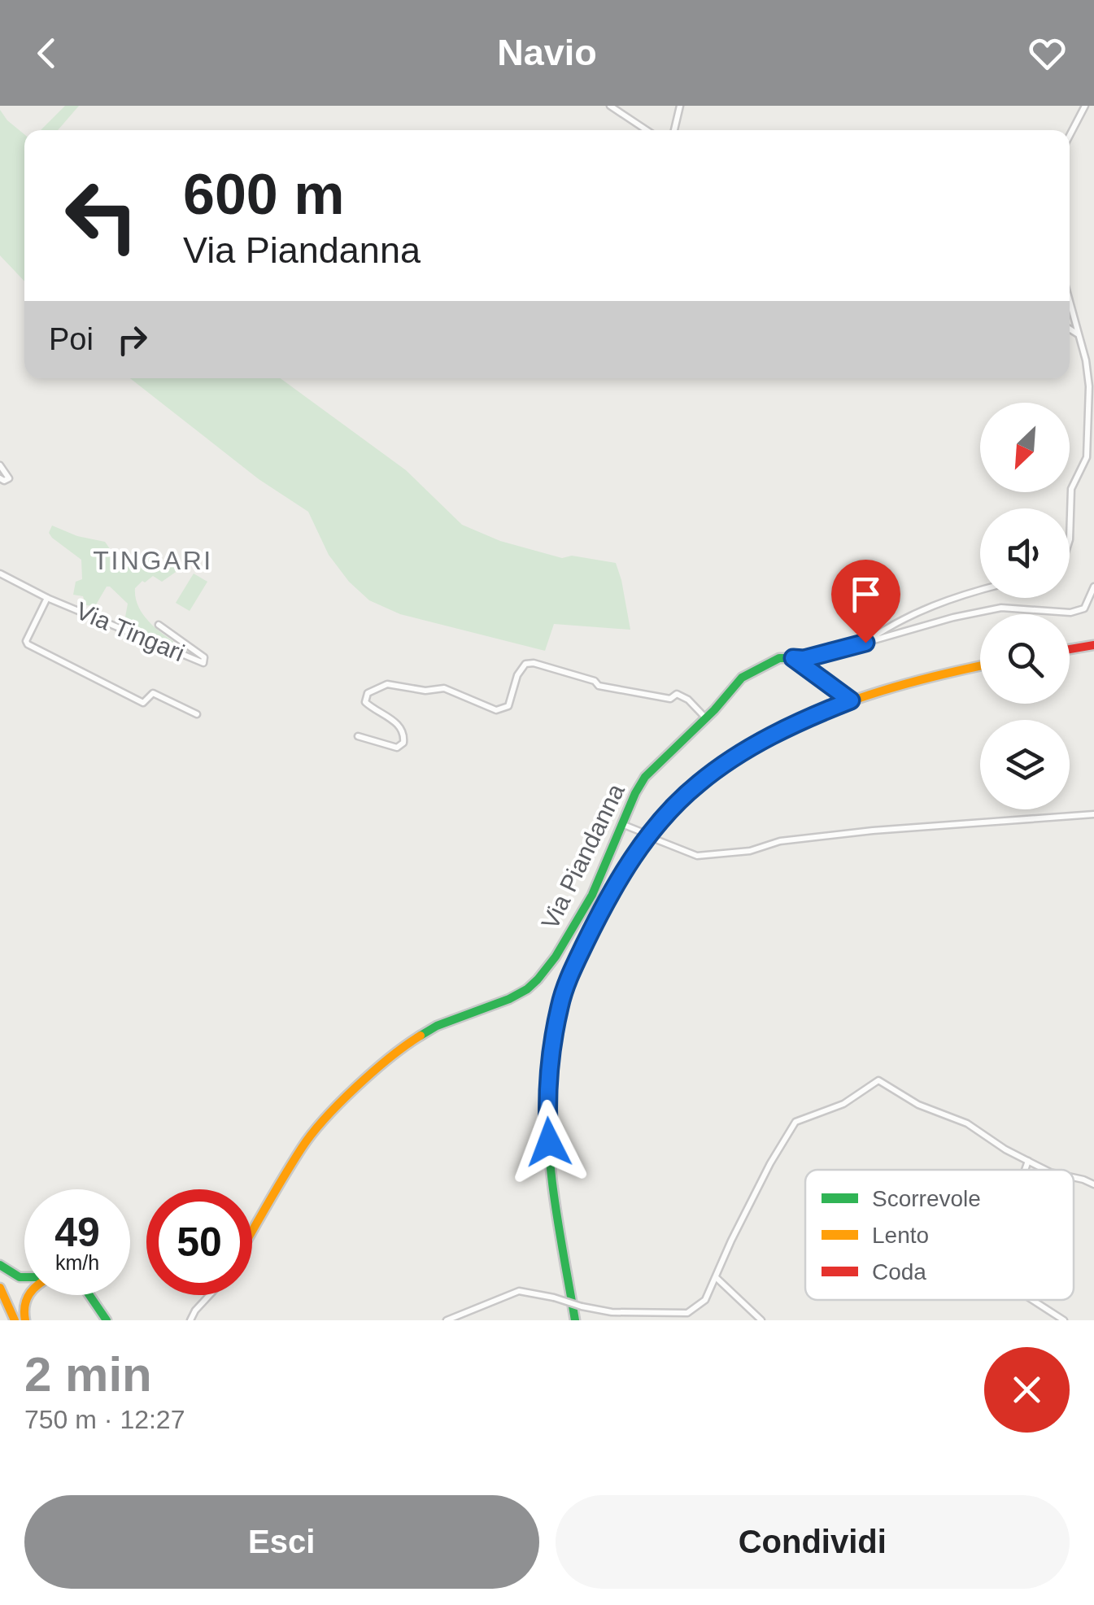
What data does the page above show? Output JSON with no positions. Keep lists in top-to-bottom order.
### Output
{
  "streets": {
    "main road": ["Via Piandanna"],
    "street": ["Via Tingari"]
  },
  "districts": ["TINGARI"],
  "legend": ["Scorrevole", "Lento", "Coda"],
  "north": "bottom left",
  "page": {
    "header": "Navio",
    "turn": ["600 m", "Via Piandanna"],
    "then": "Poi",
    "speed": "49 km/h",
    "limit": "50",
    "heading": ["2 min", "750 m · 12:27"],
    "buttons": ["Esci", "Condividi"]
  }
}
